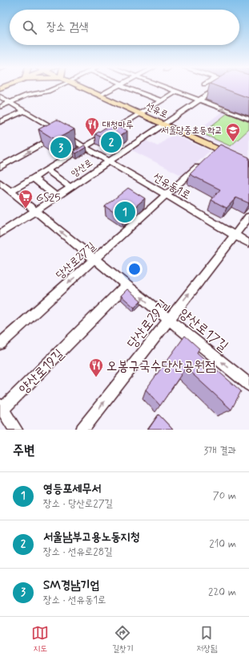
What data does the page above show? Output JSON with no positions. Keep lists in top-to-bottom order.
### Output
{
  "streets": {
    "main road": ["선유로"],
    "street": [
      "양산로",
      "선유동1로",
      "당산로27길",
      "당산로29길",
      "양산로17길",
      "양산로19길"
    ]
  },
  "crossings": [
    ["선유로", "양산로"],
    ["양산로", "선유동1로"],
    ["양산로", "양산로17길"],
    ["선유동1로", "당산로27길"],
    ["선유동1로", "당산로29길"],
    ["당산로27길", "양산로17길"],
    ["당산로29길", "양산로17길"],
    ["양산로17길", "양산로19길"]
  ],
  "one_way": ["당산로27길", "당산로29길", "양산로17길"],
  "places": {
    "restaurant": ["대청마루", "오봉구국수당산공원점"],
    "school or university": ["서울당중초등학교"],
    "supermarket": ["GS25"]
  },
  "page": {
    "search": "장소 검색",
    "pins": ["2", "3", "1"],
    "heading": ["주변", "3개 결과"],
    "list": [
      {
        "mark": "1",
        "name": "영등포세무서",
        "note": "장소 · 당산로27길",
        "value": "70 m"
      },
      {
        "mark": "2",
        "name": "서울남부고용노동지청",
        "note": "장소 · 선유로28길",
        "value": "210 m"
      },
      {
        "mark": "3",
        "name": "SM경남기업",
        "note": "장소 · 선유동1로",
        "value": "220 m"
      }
    ],
    "nav": ["지도", "길찾기", "저장됨"]
  }
}
